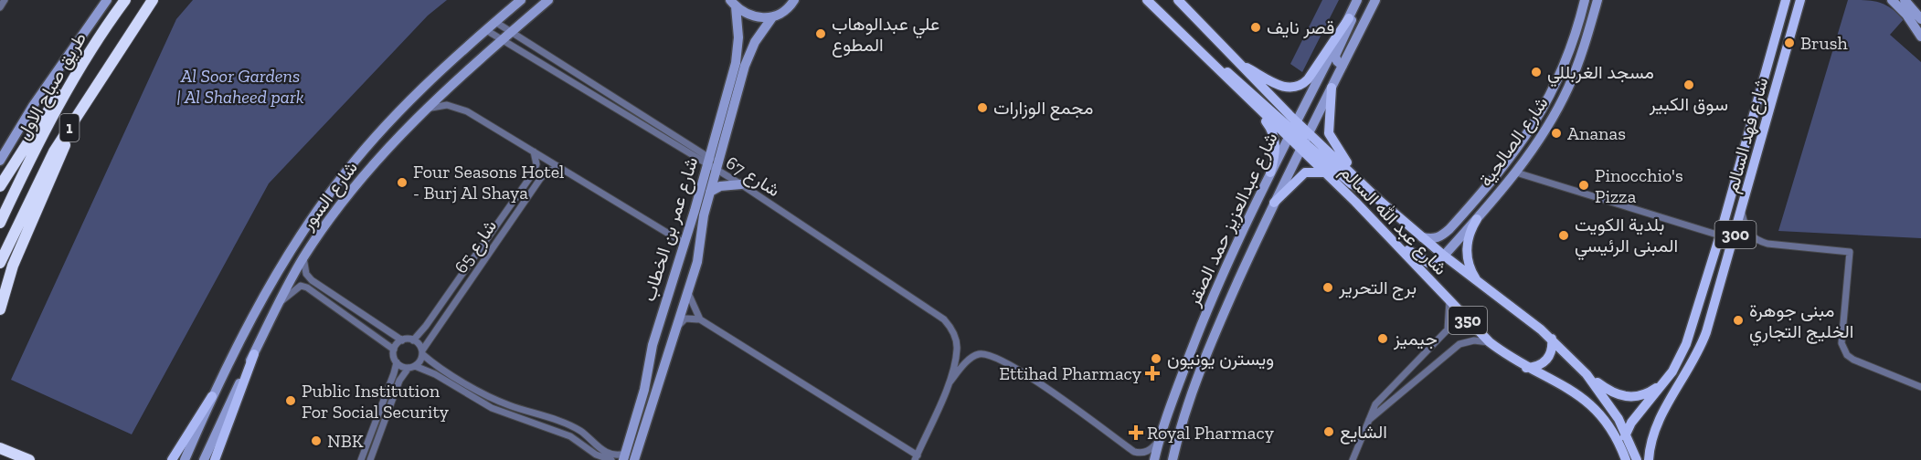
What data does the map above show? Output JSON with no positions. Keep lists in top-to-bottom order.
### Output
{
  "streets": {
    "highway": ["طريق صباح الاول", "1"],
    "main road": [
      "شارع فهد السالم",
      "شارع الصالحية",
      "شارع السور",
      "شارع عبدالعزيز حمد الصقر",
      "شارع عبد الله السالم",
      "شارع عمر بن الخطاب",
      "300",
      "350"
    ],
    "street": ["شارع 67", "شارع 65"]
  },
  "crossings": [
    ["شارع فهد السالم", "شارع عبد الله السالم"],
    ["شارع الصالحية", "شارع عبد الله السالم"],
    ["شارع 67", "شارع السور"],
    ["شارع 67", "شارع عمر بن الخطاب"],
    ["شارع عبدالعزيز حمد الصقر", "شارع عبد الله السالم"]
  ],
  "parks": ["Al Soor Gardens | Al Shaheed park"],
  "places": {
    "other": [
      "قصر نايف",
      "علي عبدالوهاب المطوع",
      "Brush",
      "مسجد الغربللي",
      "سوق الكبير",
      "مجمع الوزارات",
      "Ananas",
      "Four Seasons Hotel - Burj Al Shaya",
      "Pinocchio's Pizza",
      "بلدية الكويت المبنى الرئيسي",
      "برج التحرير",
      "مبنى جوهرة الخليج التجاري",
      "جيميز",
      "ويسترن يونيون",
      "Public Institution For Social Security",
      "الشايع",
      "NBK"
    ],
    "health": ["Ettihad Pharmacy", "Royal Pharmacy"]
  }
}
